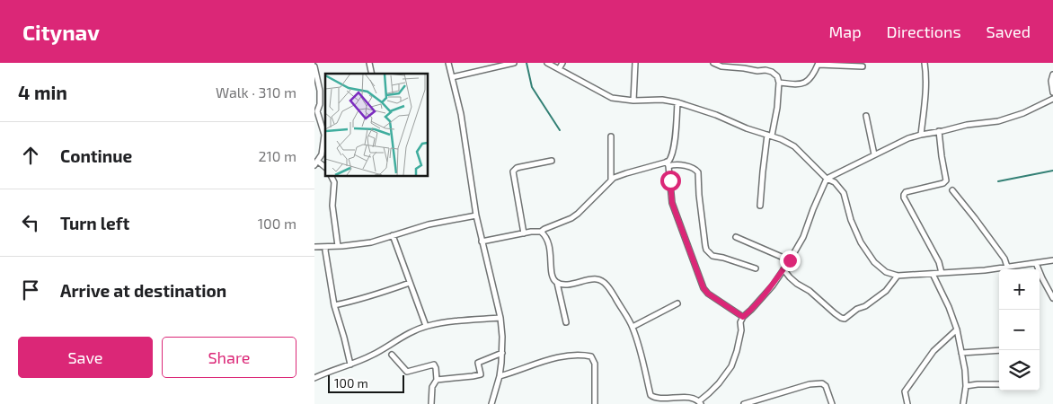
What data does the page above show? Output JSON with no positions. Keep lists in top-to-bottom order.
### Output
{
  "scale_bar": "100 m",
  "page": {
    "header": "Citynav",
    "nav": ["Map", "Directions", "Saved"],
    "heading": ["4 min", "Walk · 310 m"],
    "list": [
      ["Continue", "210 m"],
      ["Turn left", "100 m"],
      "Arrive at destination"
    ],
    "map_buttons": ["+", "−"],
    "buttons": ["Save", "Share"],
    "scale": "100 m"
  }
}
